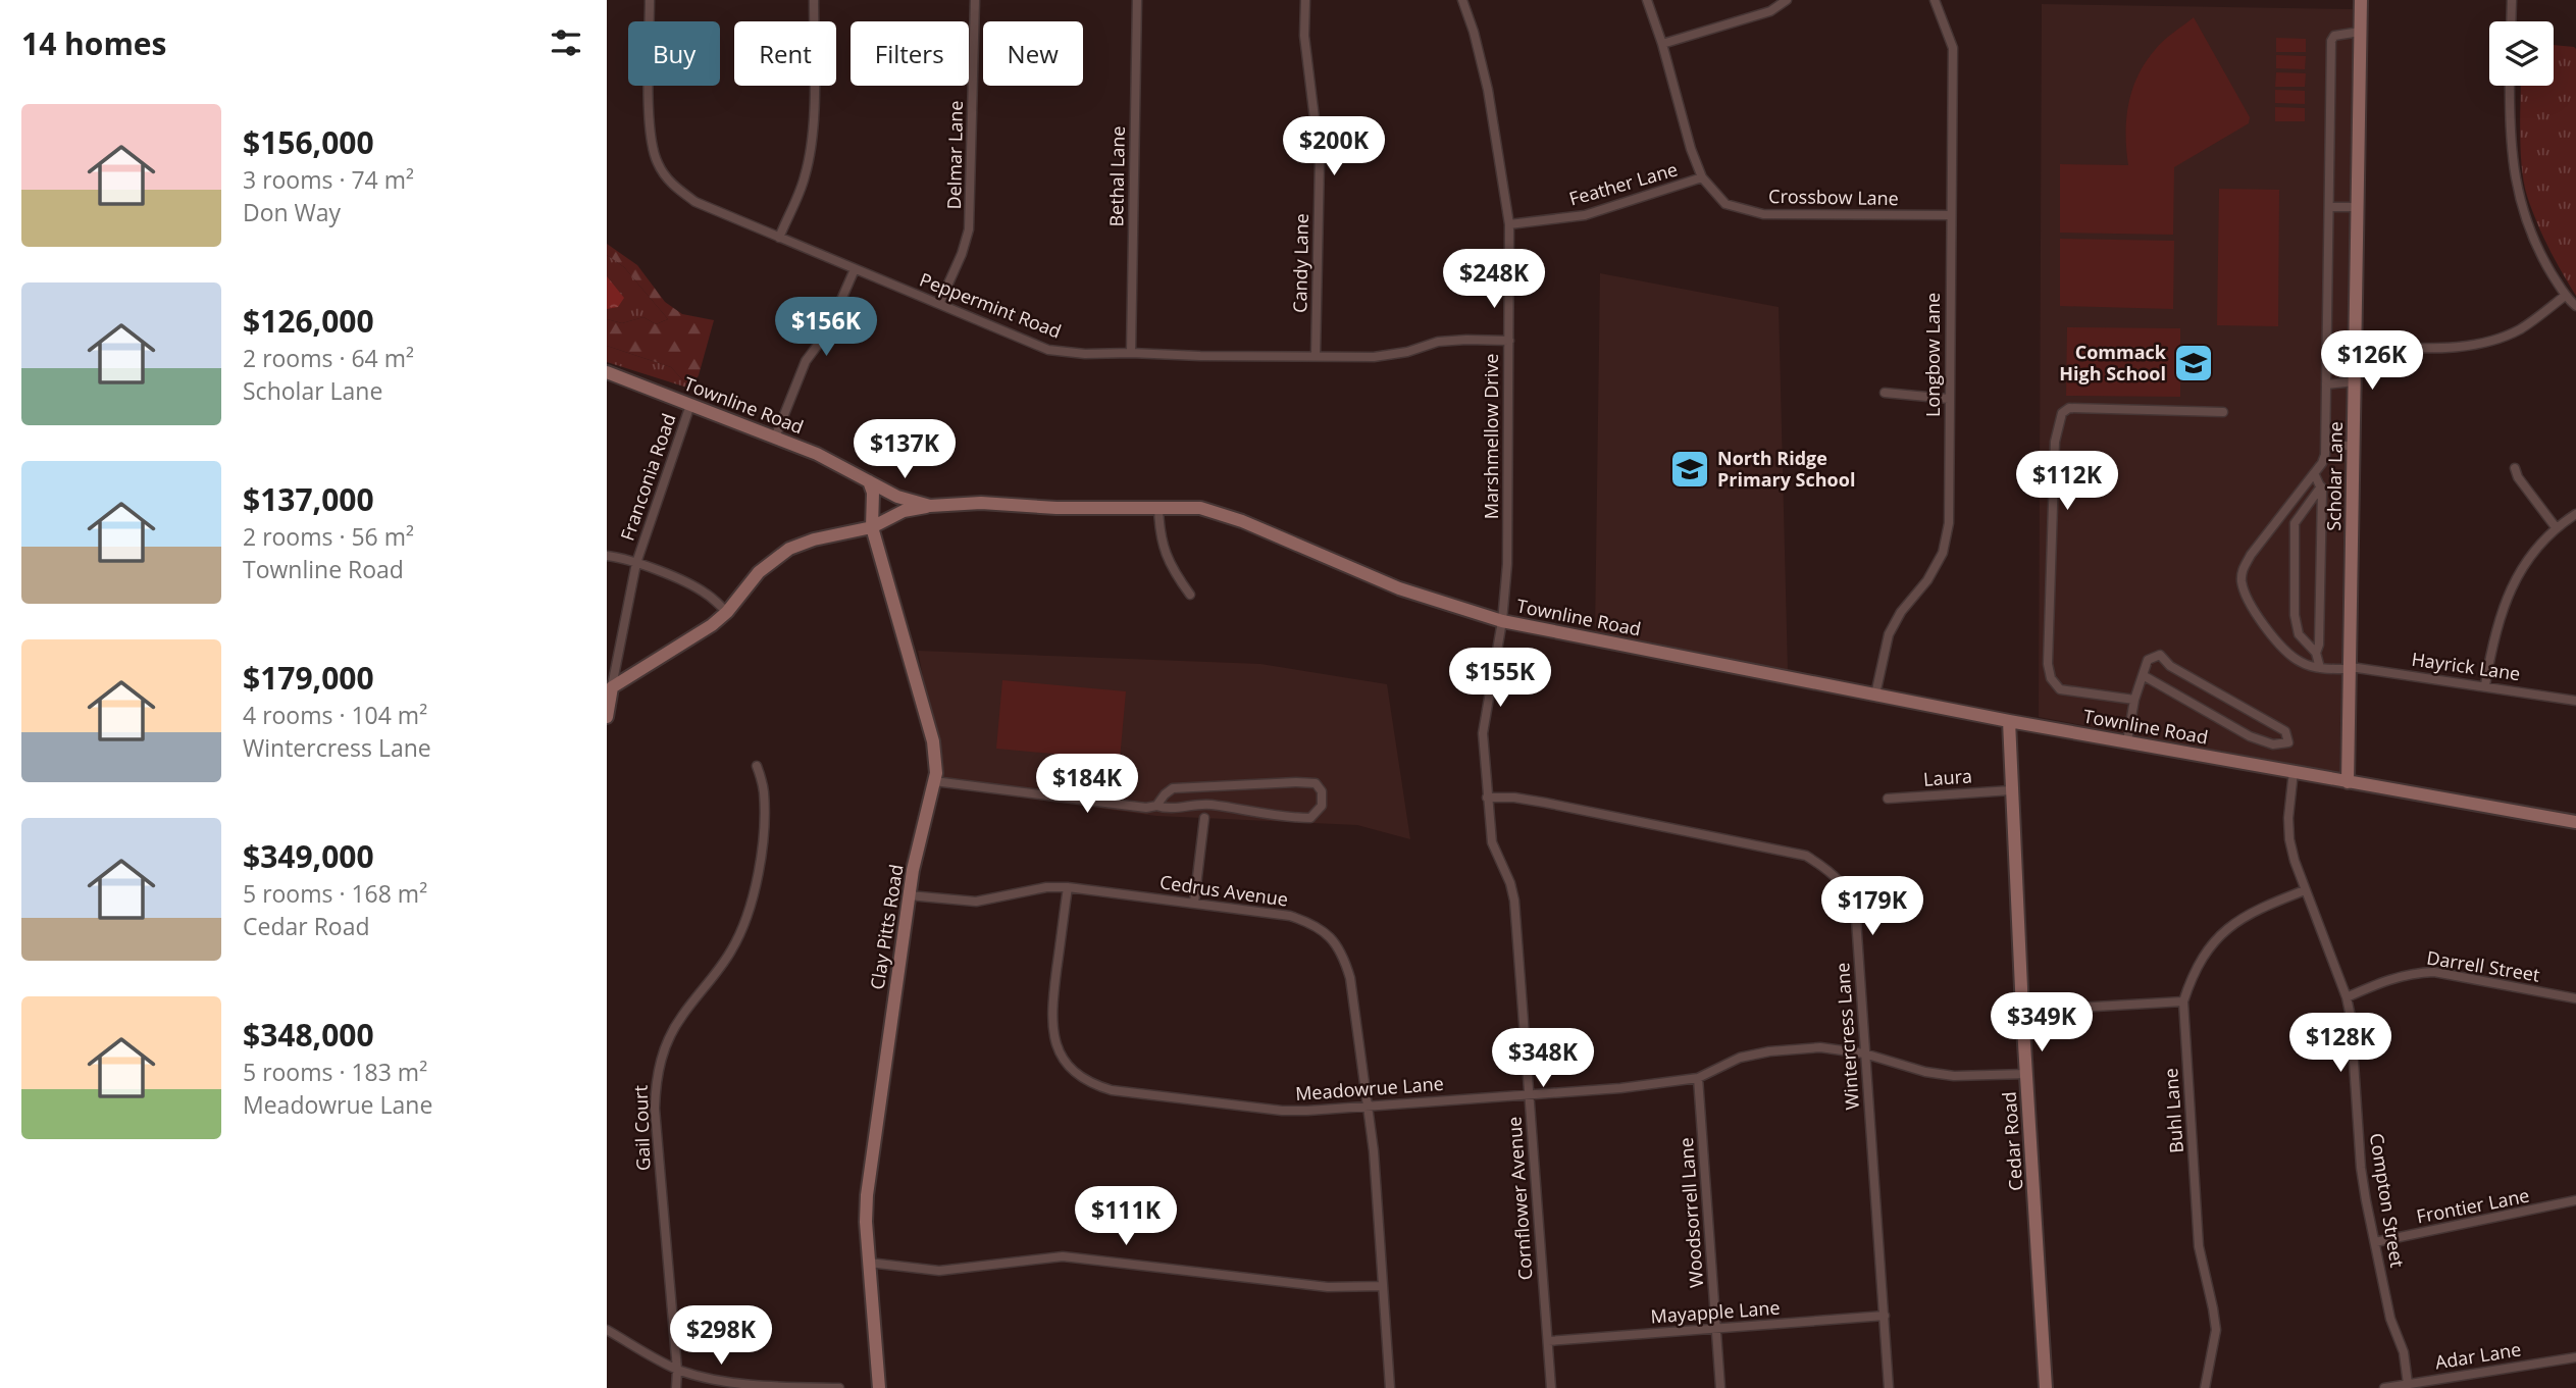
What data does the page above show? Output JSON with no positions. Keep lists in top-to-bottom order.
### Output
{
  "streets": {
    "street": [
      "Delmar Lane",
      "Bethal Lane",
      "Feather Lane",
      "Crossbow Lane",
      "Candy Lane",
      "Peppermint Road",
      "Longbow Lane",
      "Townline Road",
      "Marshmellow Drive",
      "Scholar Lane",
      "Franconia Road",
      "Hayrick Lane",
      "Laura",
      "Cedrus Avenue",
      "Clay Pitts Road",
      "Darrell Street",
      "Wintercress Lane",
      "Meadowrue Lane",
      "Buhl Lane",
      "Gail Court",
      "Cedar Road",
      "Cornflower Avenue",
      "Compton Street",
      "Frontier Lane",
      "Woodsorrell Lane",
      "Mayapple Lane",
      "Adar Lane"
    ]
  },
  "crossings": [
    ["Delmar Lane", "Peppermint Road"],
    ["Bethal Lane", "Peppermint Road"],
    ["Feather Lane", "Crossbow Lane"],
    ["Feather Lane", "Marshmellow Drive"],
    ["Crossbow Lane", "Longbow Lane"],
    ["Candy Lane", "Peppermint Road"],
    ["Peppermint Road", "Marshmellow Drive"],
    ["Longbow Lane", "Townline Road"],
    ["Townline Road", "Marshmellow Drive"],
    ["Townline Road", "Scholar Lane"],
    ["Townline Road", "Franconia Road"],
    ["Townline Road", "Clay Pitts Road"],
    ["Townline Road", "Cedar Road"],
    ["Townline Road", "Compton Street"],
    ["Marshmellow Drive", "Wintercress Lane"],
    ["Marshmellow Drive", "Cornflower Avenue"],
    ["Scholar Lane", "Hayrick Lane"],
    ["Laura", "Cedar Road"],
    ["Cedrus Avenue", "Clay Pitts Road"],
    ["Cedrus Avenue", "Meadowrue Lane"],
    ["Darrell Street", "Compton Street"],
    ["Wintercress Lane", "Meadowrue Lane"],
    ["Wintercress Lane", "Cornflower Avenue"],
    ["Wintercress Lane", "Mayapple Lane"],
    ["Meadowrue Lane", "Cedar Road"],
    ["Meadowrue Lane", "Cornflower Avenue"],
    ["Meadowrue Lane", "Woodsorrell Lane"],
    ["Buhl Lane", "Compton Street"],
    ["Cornflower Avenue", "Mayapple Lane"],
    ["Compton Street", "Frontier Lane"],
    ["Compton Street", "Adar Lane"],
    ["Woodsorrell Lane", "Mayapple Lane"]
  ],
  "places": {
    "school or university": ["Commack High School", "North Ridge Primary School"]
  },
  "page": {
    "heading": "14 homes",
    "chip": [
      "Buy",
      "Rent",
      "Filters",
      "New"
    ],
    "list": [
      {
        "name": "$156,000",
        "note": "3 rooms · 74 m² · Don Way"
      },
      {
        "name": "$126,000",
        "note": "2 rooms · 64 m² · Scholar Lane"
      },
      {
        "name": "$137,000",
        "note": "2 rooms · 56 m² · Townline Road"
      },
      {
        "name": "$179,000",
        "note": "4 rooms · 104 m² · Wintercress Lane"
      },
      {
        "name": "$349,000",
        "note": "5 rooms · 168 m² · Cedar Road"
      },
      {
        "name": "$348,000",
        "note": "5 rooms · 183 m² · Meadowrue Lane"
      }
    ],
    "price": [
      "$200K",
      "$248K",
      "$156K",
      "$126K",
      "$137K",
      "$112K",
      "$155K",
      "$184K",
      "$179K",
      "$349K",
      "$128K",
      "$348K",
      "$111K",
      "$298K"
    ]
  }
}
